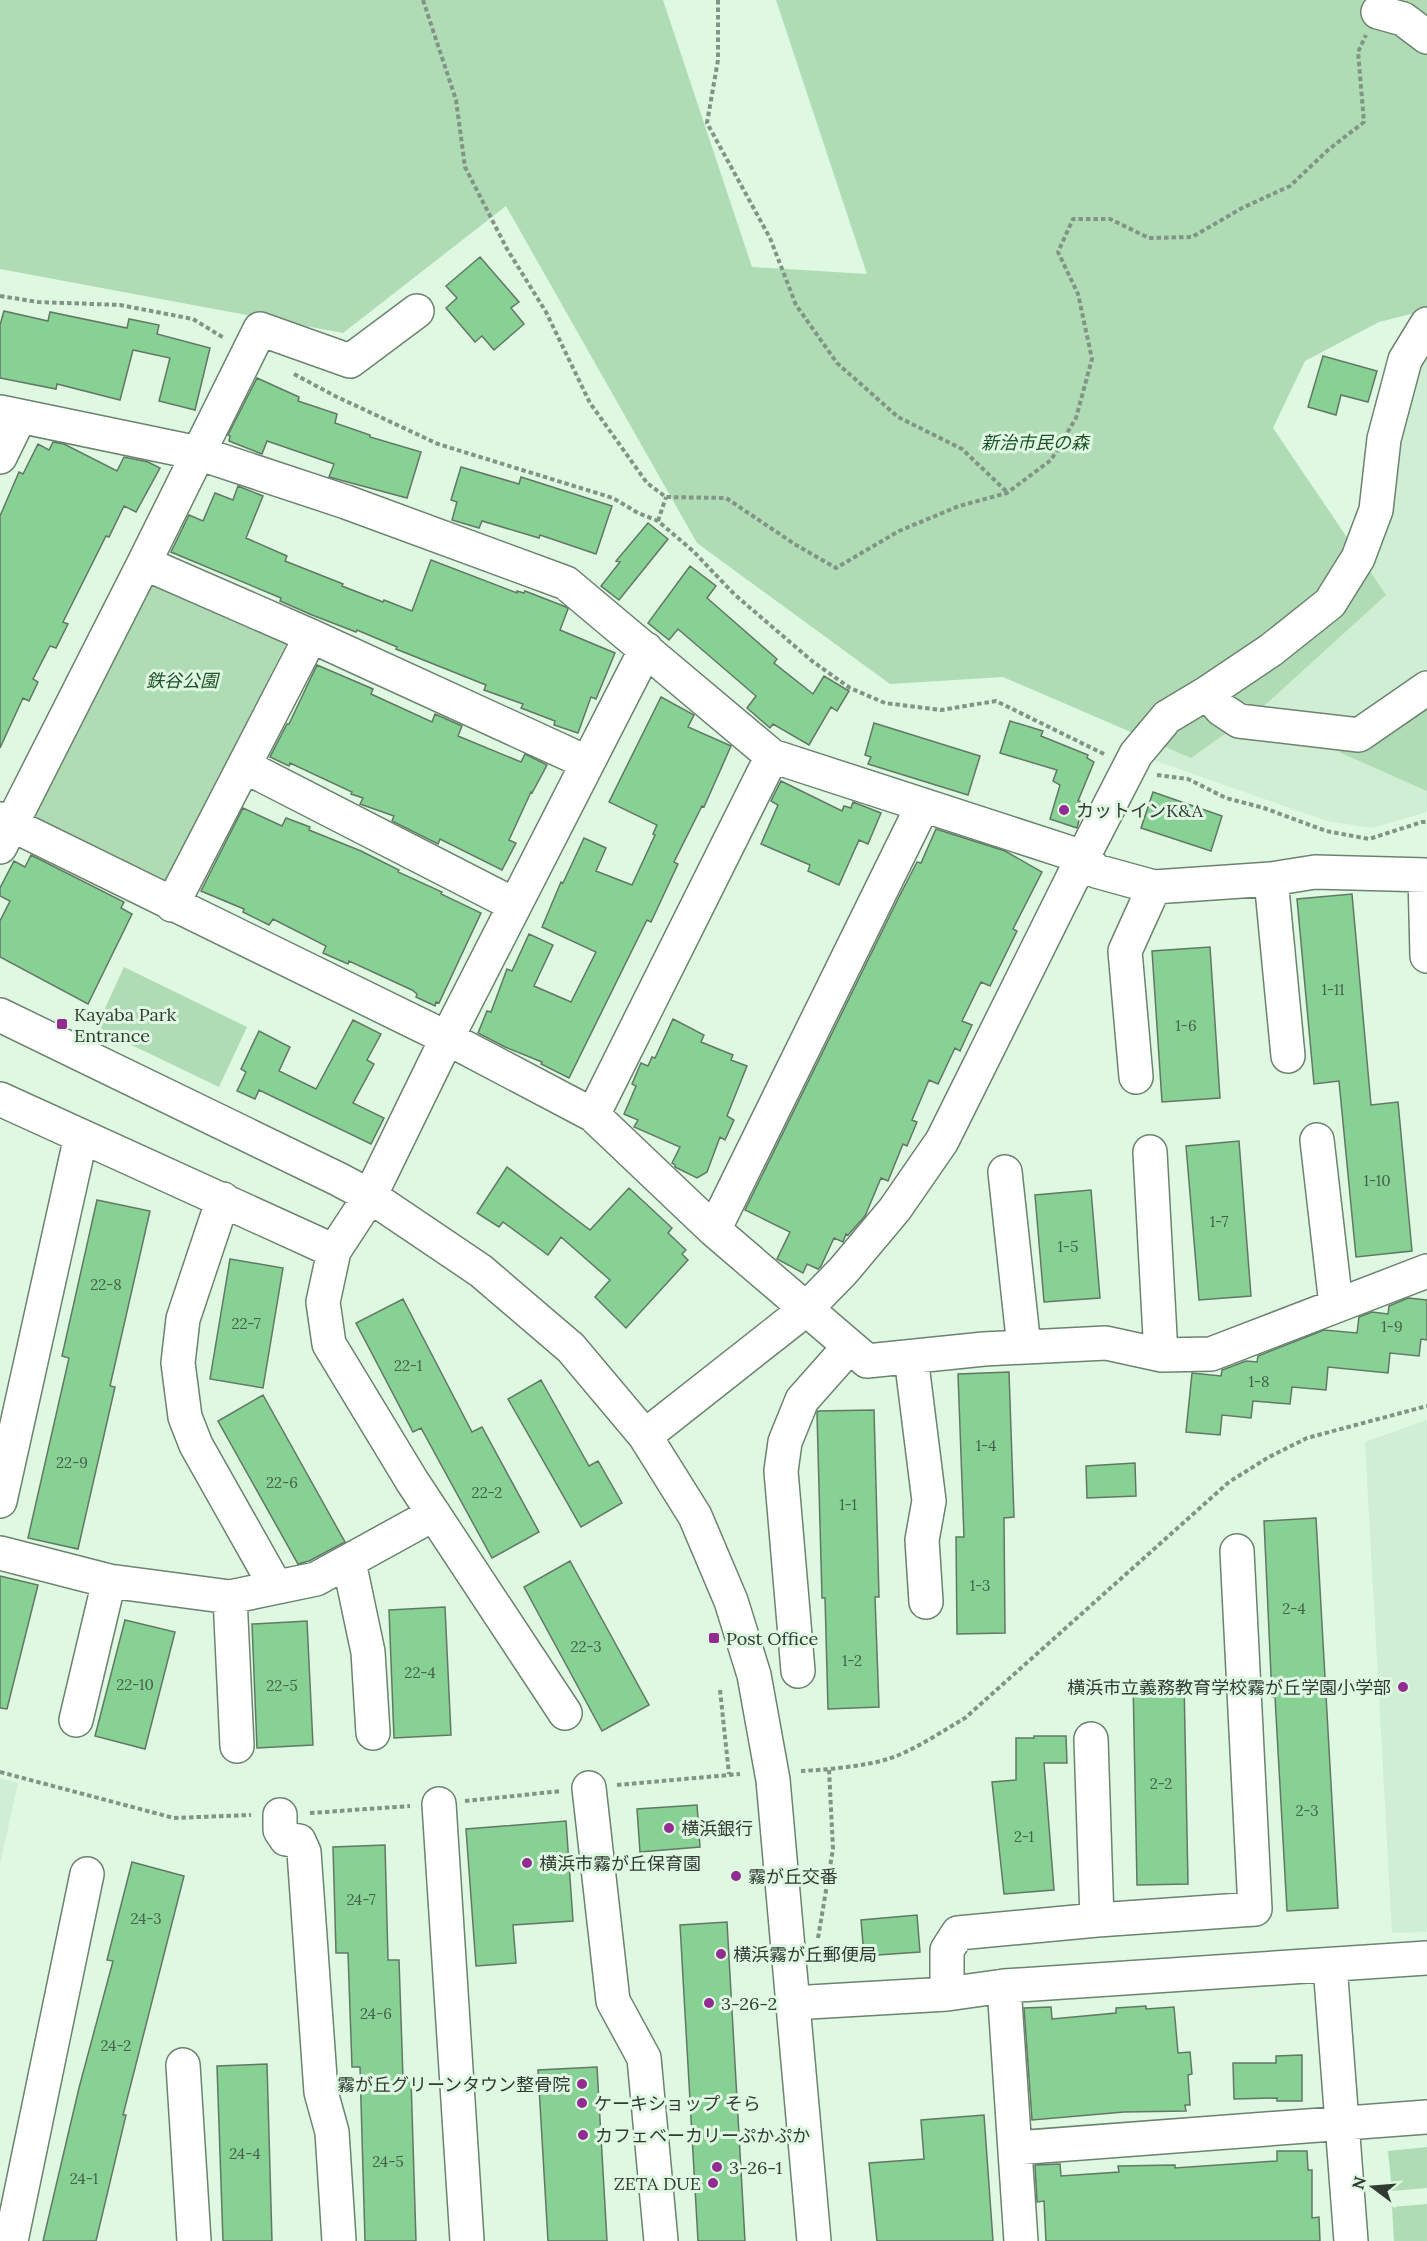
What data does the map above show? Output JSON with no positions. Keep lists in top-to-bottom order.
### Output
{
  "parks": ["新治市民の森", "鉄谷公園"],
  "places": {
    "other": [
      "カットインK&A",
      "横浜市立義務教育学校霧が丘学園小学部",
      "横浜銀行",
      "横浜市霧が丘保育園",
      "霧が丘交番",
      "横浜霧が丘郵便局",
      "3-26-2",
      "霧が丘グリーンタウン整骨院",
      "ケーキショップ そら",
      "カフェベーカリーぷかぷか",
      "3-26-1",
      "ZETA DUE"
    ],
    "transit": ["Kayaba Park Entrance", "Post Office"]
  },
  "house_numbers": [
    "1-11",
    "1-6",
    "1-10",
    "1-7",
    "1-5",
    "22-8",
    "22-7",
    "1-9",
    "22-1",
    "1-8",
    "1-4",
    "22-9",
    "22-6",
    "22-2",
    "1-1",
    "1-3",
    "2-4",
    "22-3",
    "1-2",
    "22-4",
    "22-10",
    "22-5",
    "2-2",
    "2-3",
    "2-1",
    "24-7",
    "24-3",
    "24-6",
    "24-2",
    "24-4",
    "24-5",
    "24-1"
  ],
  "north": "left"
}
